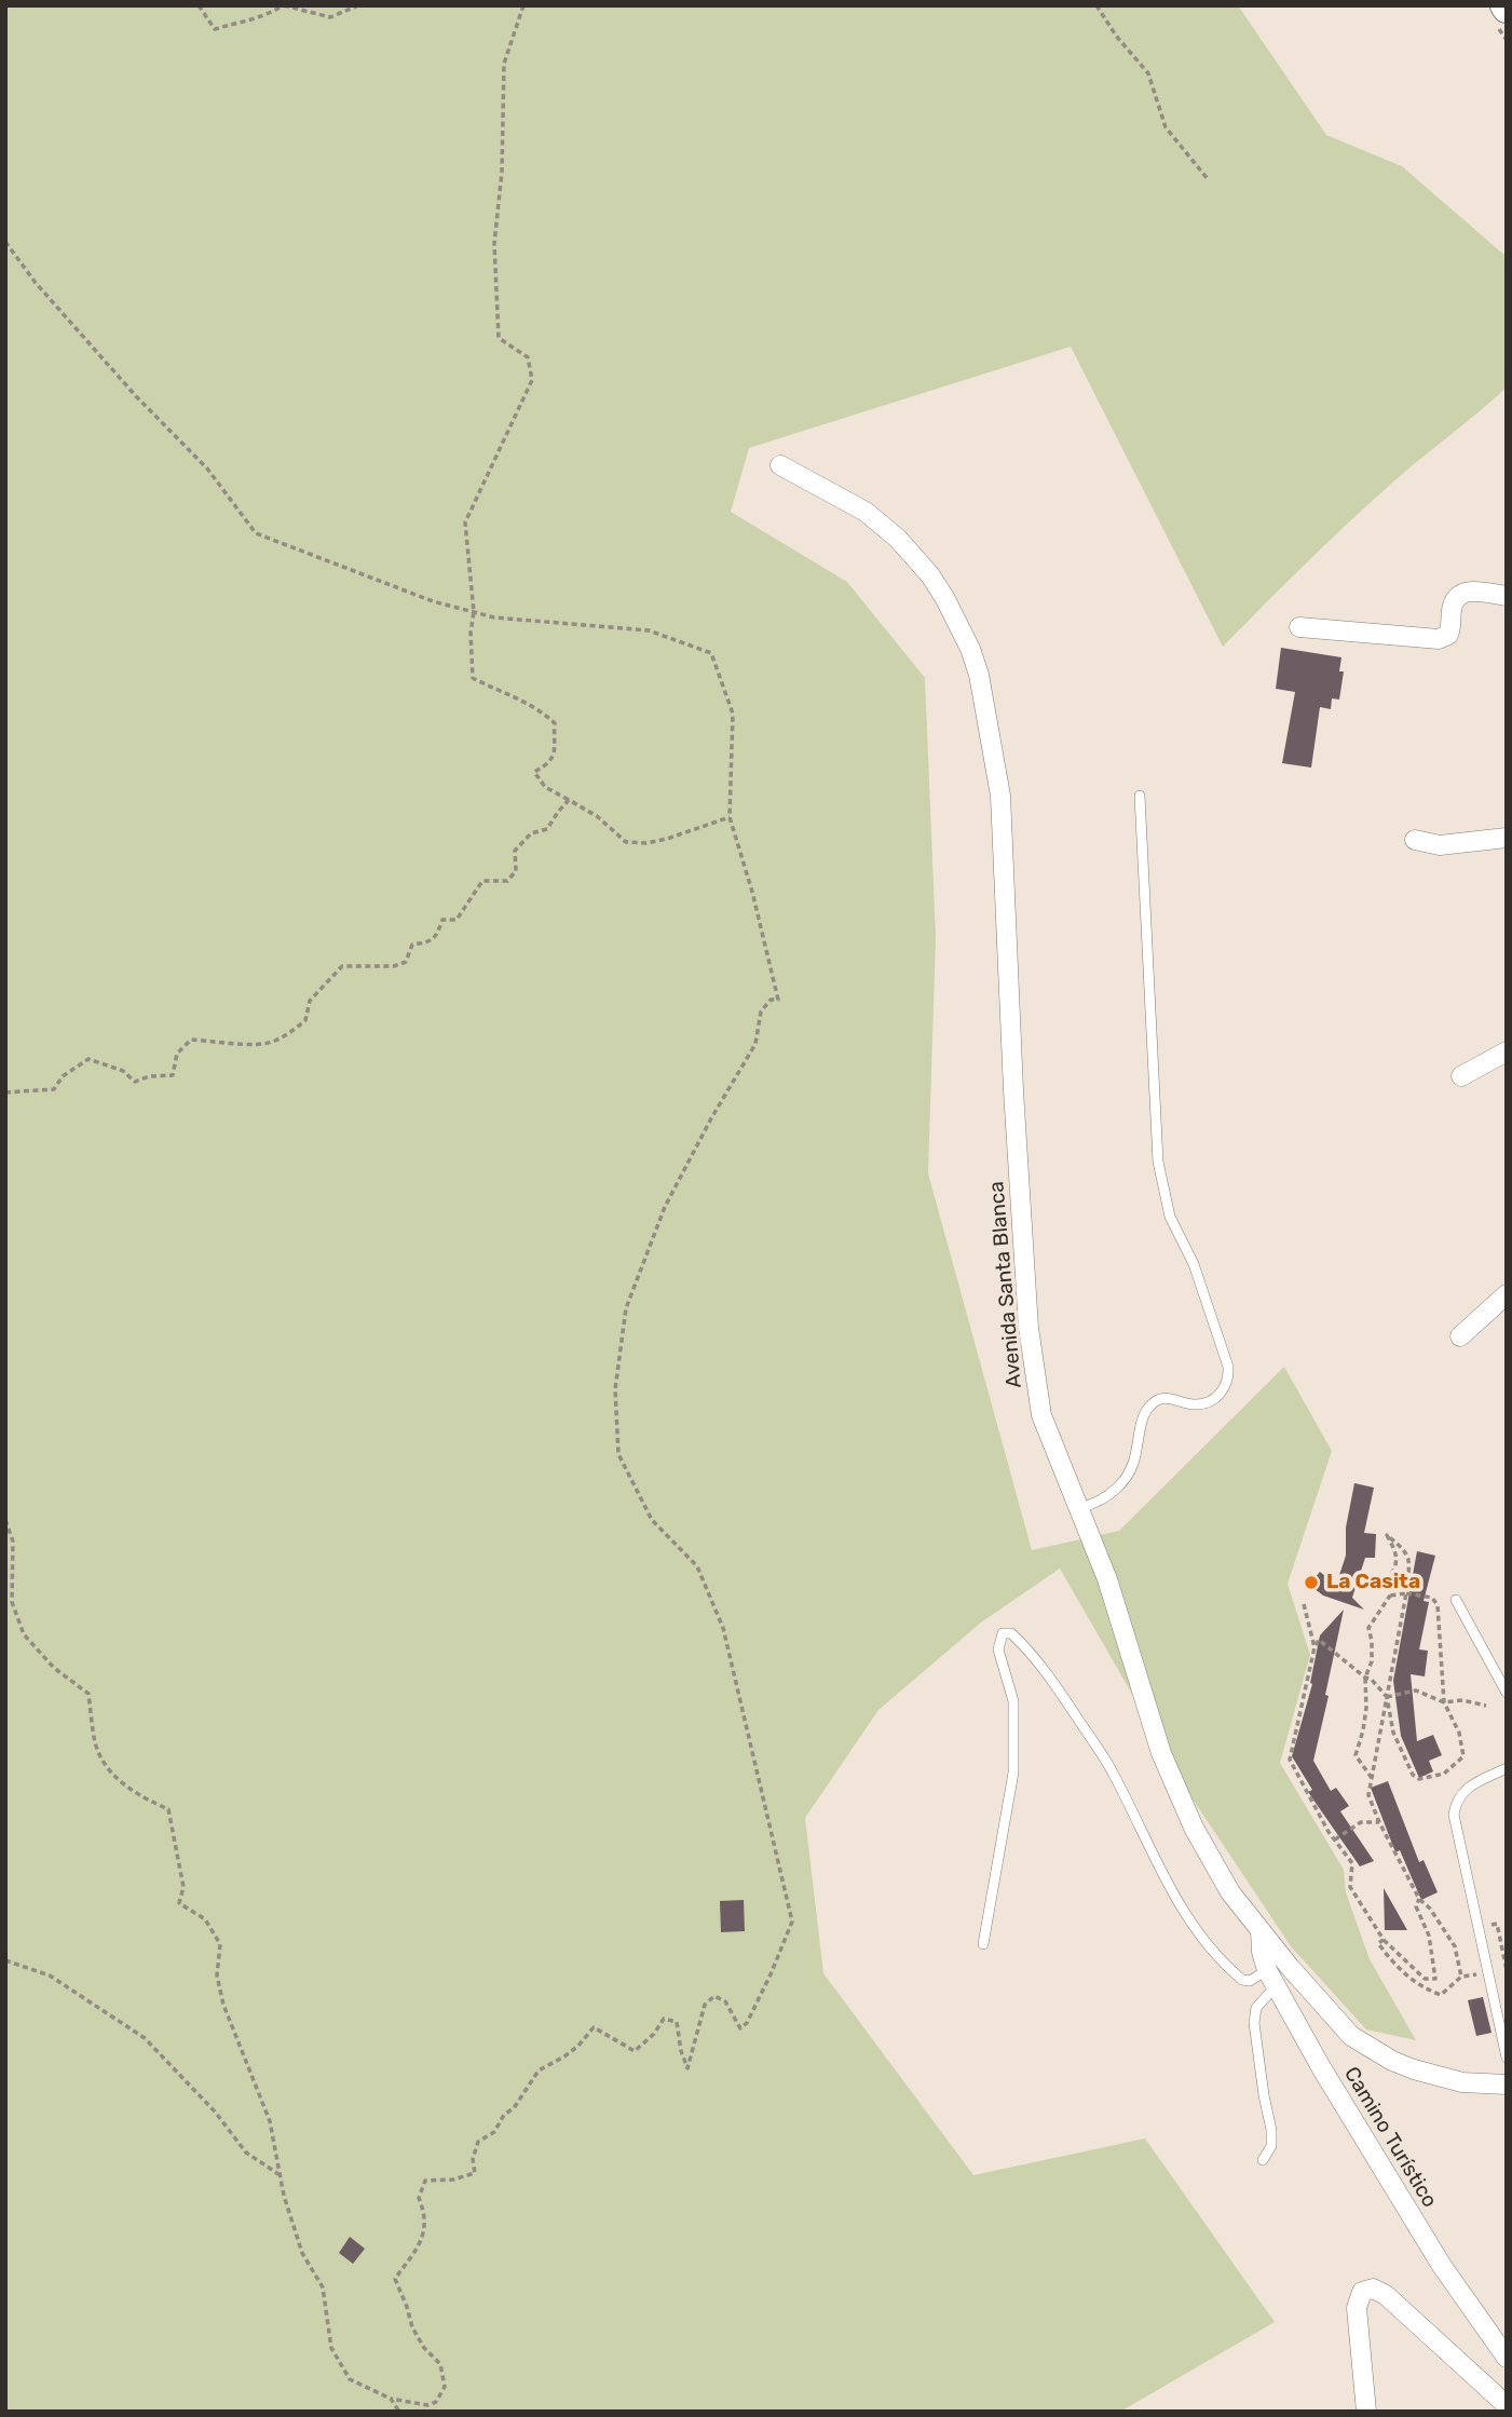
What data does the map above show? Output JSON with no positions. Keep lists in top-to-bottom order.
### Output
{
  "streets": {
    "street": ["Avenida Santa Blanca", "Camino Turístico"]
  },
  "crossings": [
    ["Avenida Santa Blanca", "Camino Turístico"]
  ],
  "places": ["La Casita"]
}
